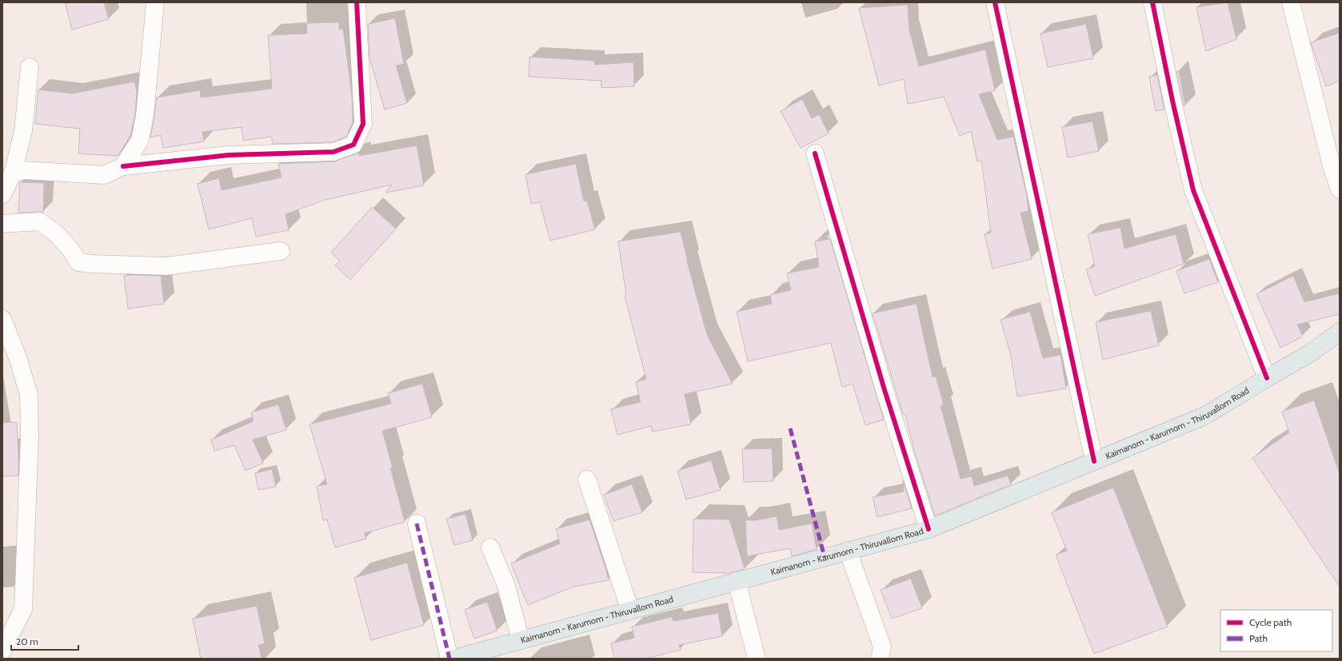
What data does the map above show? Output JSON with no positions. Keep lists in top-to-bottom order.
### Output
{
  "streets": {
    "main road": ["Kaimanom - Karumom - Thiruvallom Road"]
  },
  "legend": ["Cycle path", "Path"],
  "scale_bar": "20 m"
}
